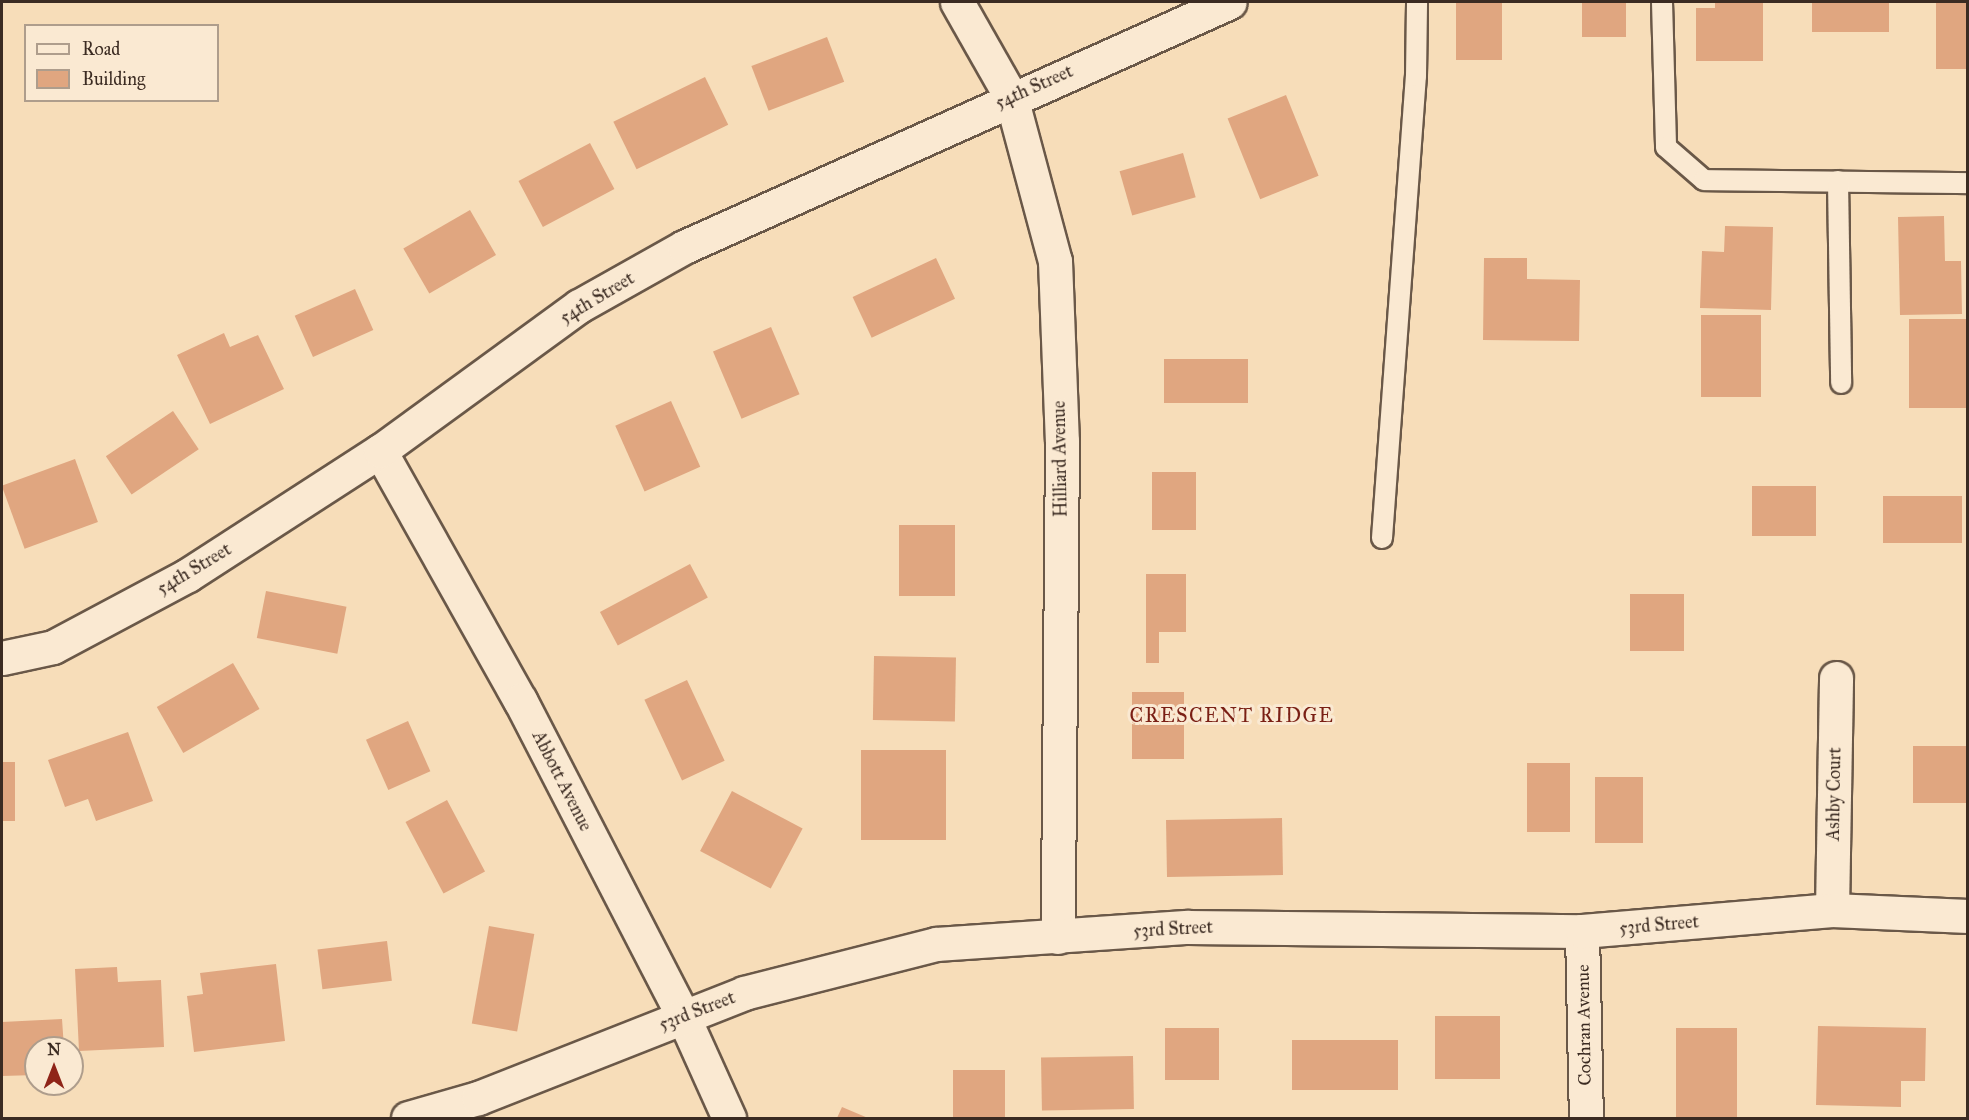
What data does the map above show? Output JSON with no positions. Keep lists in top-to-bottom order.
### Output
{
  "streets": {
    "street": [
      "54th Street",
      "Hilliard Avenue",
      "Abbott Avenue",
      "Ashby Court",
      "53rd Street",
      "Cochran Avenue"
    ]
  },
  "crossings": [
    ["54th Street", "Hilliard Avenue"],
    ["54th Street", "Abbott Avenue"],
    ["Hilliard Avenue", "53rd Street"],
    ["Abbott Avenue", "53rd Street"],
    ["Ashby Court", "53rd Street"],
    ["53rd Street", "Cochran Avenue"]
  ],
  "districts": ["CRESCENT RIDGE"],
  "legend": ["Road", "Building"],
  "north": "top"
}
